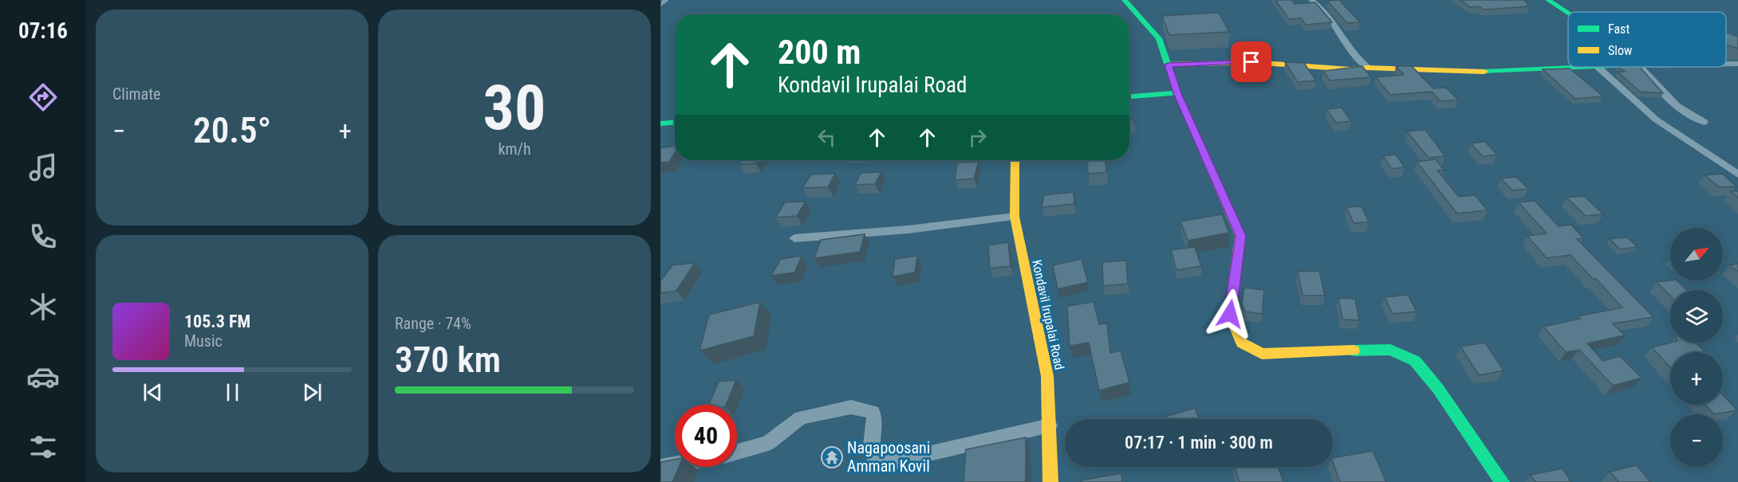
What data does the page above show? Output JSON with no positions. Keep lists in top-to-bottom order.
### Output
{
  "streets": {
    "street": ["Kondavil Irupalai Road"]
  },
  "places": {
    "temple": ["Nagapoosani Amman Kovil"]
  },
  "legend": ["Fast", "Slow"],
  "north": "top right",
  "page": {
    "tabs": "07:16",
    "tile": [
      "Climate",
      ["30", "km/h"],
      ["Range · 74%", "370 km"]
    ],
    "turn": ["200 m", "Kondavil Irupalai Road"],
    "heat": ["−", "20.5°", "+"],
    "map_buttons": ["+", "−"],
    "song": ["105.3 FM", "Music"],
    "limit": "40",
    "trip": "07:17 · 1 min · 300 m"
  }
}
